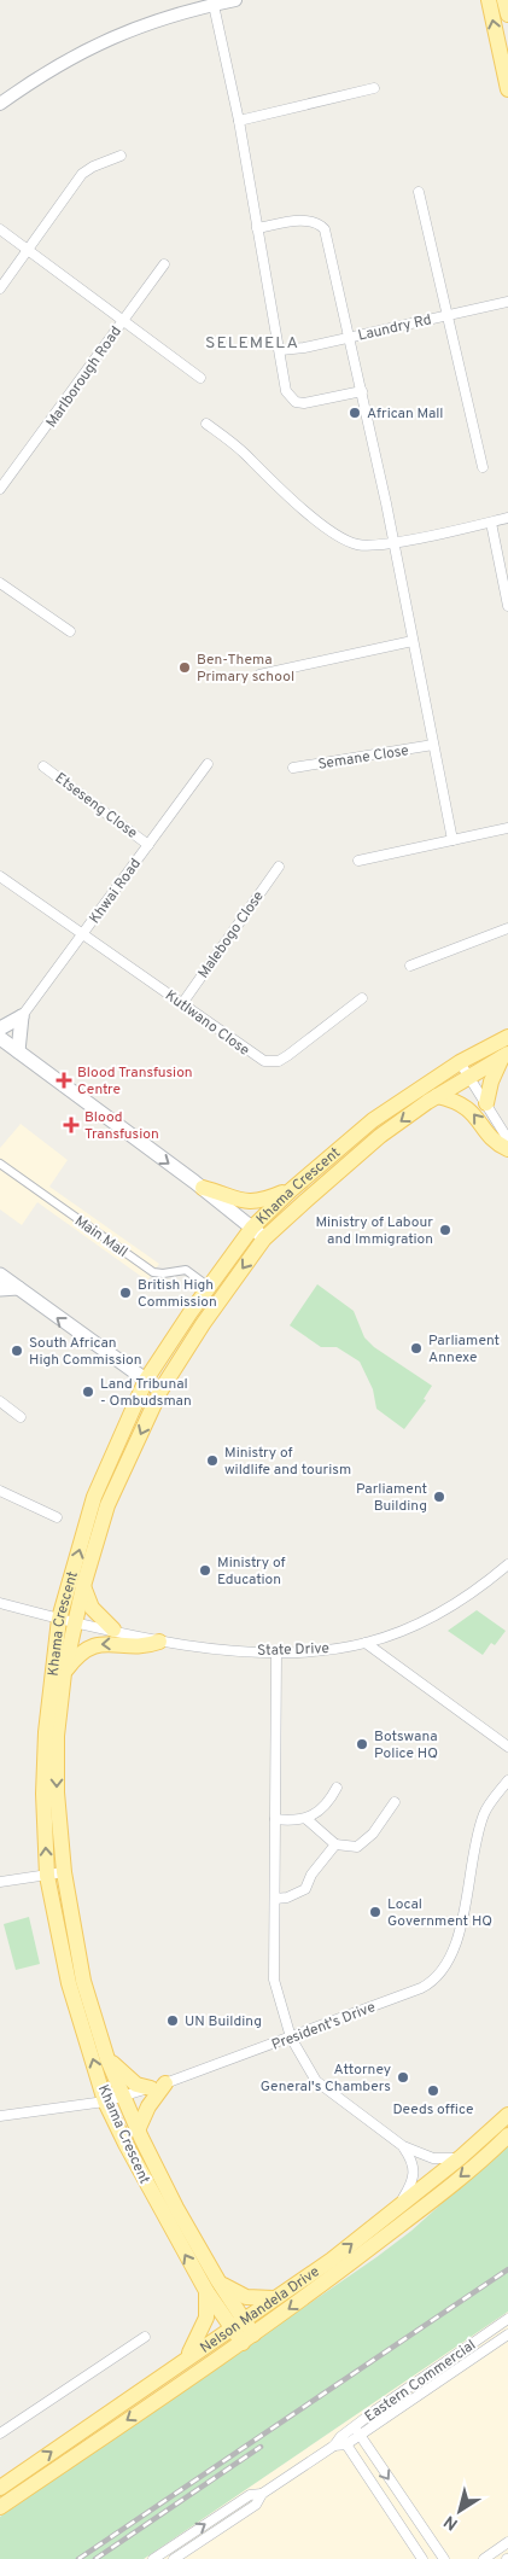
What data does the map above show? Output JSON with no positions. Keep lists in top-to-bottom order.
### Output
{
  "streets": {
    "main road": ["Khama Crescent", "Nelson Mandela Drive"],
    "street": [
      "Laundry Rd",
      "Marlborough Road",
      "Semane Close",
      "Etseseng Close",
      "Khwai Road",
      "Malebogo Close",
      "Kutlwano Close",
      "Main Mall",
      "State Drive",
      "President's Drive",
      "Eastern Commercial"
    ]
  },
  "crossings": [
    ["Etseseng Close", "Khwai Road"],
    ["Khwai Road", "Kutlwano Close"],
    ["Malebogo Close", "Kutlwano Close"],
    ["Khama Crescent", "Main Mall"],
    ["Khama Crescent", "State Drive"],
    ["Khama Crescent", "President's Drive"],
    ["Khama Crescent", "Nelson Mandela Drive"]
  ],
  "districts": ["SELEMELA"],
  "places": {
    "other": [
      "African Mall",
      "Ben-Thema Primary school",
      "Ministry of Labour and Immigration",
      "British High Commission",
      "Parliament Annexe",
      "South African High Commission",
      "Land Tribunal - Ombudsman",
      "Ministry of wildlife and tourism",
      "Parliament Building",
      "Ministry of Education",
      "Botswana Police HQ",
      "Local Government HQ",
      "UN Building",
      "Attorney General's Chambers",
      "Deeds office"
    ],
    "health": ["Blood Transfusion Centre", "Blood Transfusion"]
  },
  "north": "bottom left"
}
